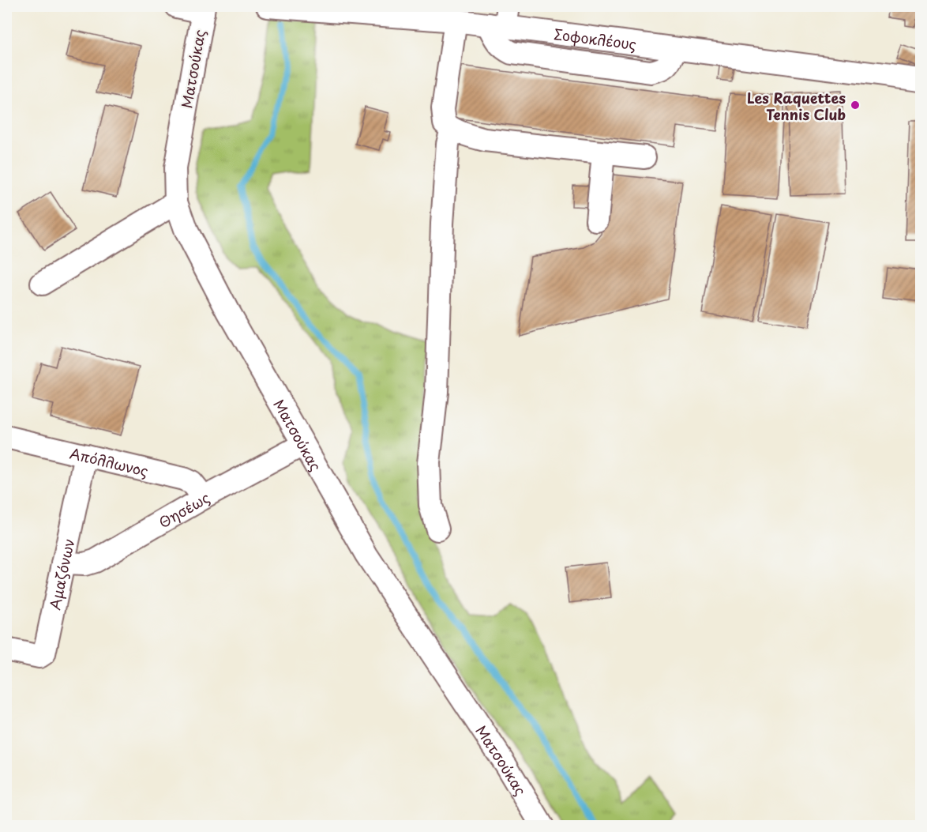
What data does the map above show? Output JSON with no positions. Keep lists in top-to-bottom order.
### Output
{
  "streets": {
    "street": [
      "Ματσούκας",
      "Απόλλωνος",
      "Θησέως",
      "Αμαζόνων"
    ]
  },
  "crossings": [
    ["Ματσούκας", "Θησέως"],
    ["Απόλλωνος", "Θησέως"],
    ["Απόλλωνος", "Αμαζόνων"],
    ["Θησέως", "Αμαζόνων"]
  ],
  "places": ["Les Raquettes Tennis Club"]
}
